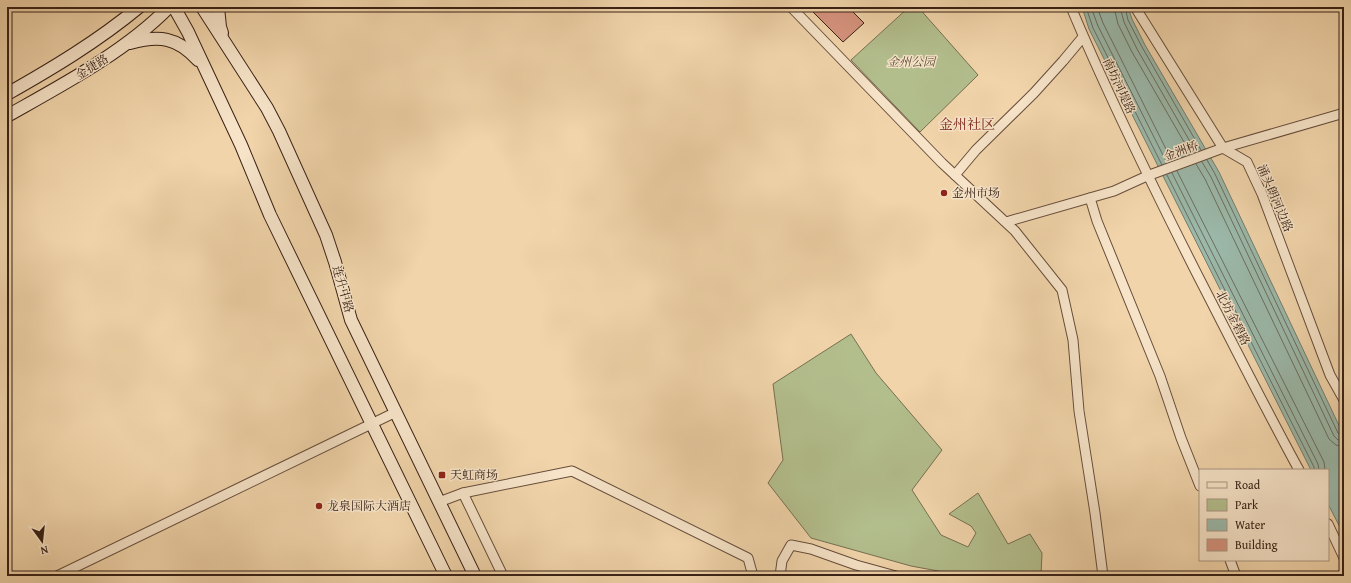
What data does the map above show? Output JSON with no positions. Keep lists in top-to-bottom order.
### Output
{
  "streets": {
    "main road": ["金捷路", "连升中路"],
    "street": [
      "南坊河堤路",
      "金洲桥",
      "涌头朗河边路",
      "北坊金碧路"
    ]
  },
  "crossings": [
    ["南坊河堤路", "金洲桥"],
    ["南坊河堤路", "北坊金碧路"],
    ["金洲桥", "涌头朗河边路"],
    ["金洲桥", "北坊金碧路"]
  ],
  "districts": ["金州社区"],
  "parks": ["金州公园"],
  "places": {
    "other": ["金州市场", "龙泉国际大酒店"],
    "transit": ["天虹商场"]
  },
  "legend": [
    "Road",
    "Park",
    "Water",
    "Building"
  ],
  "north": "bottom"
}
